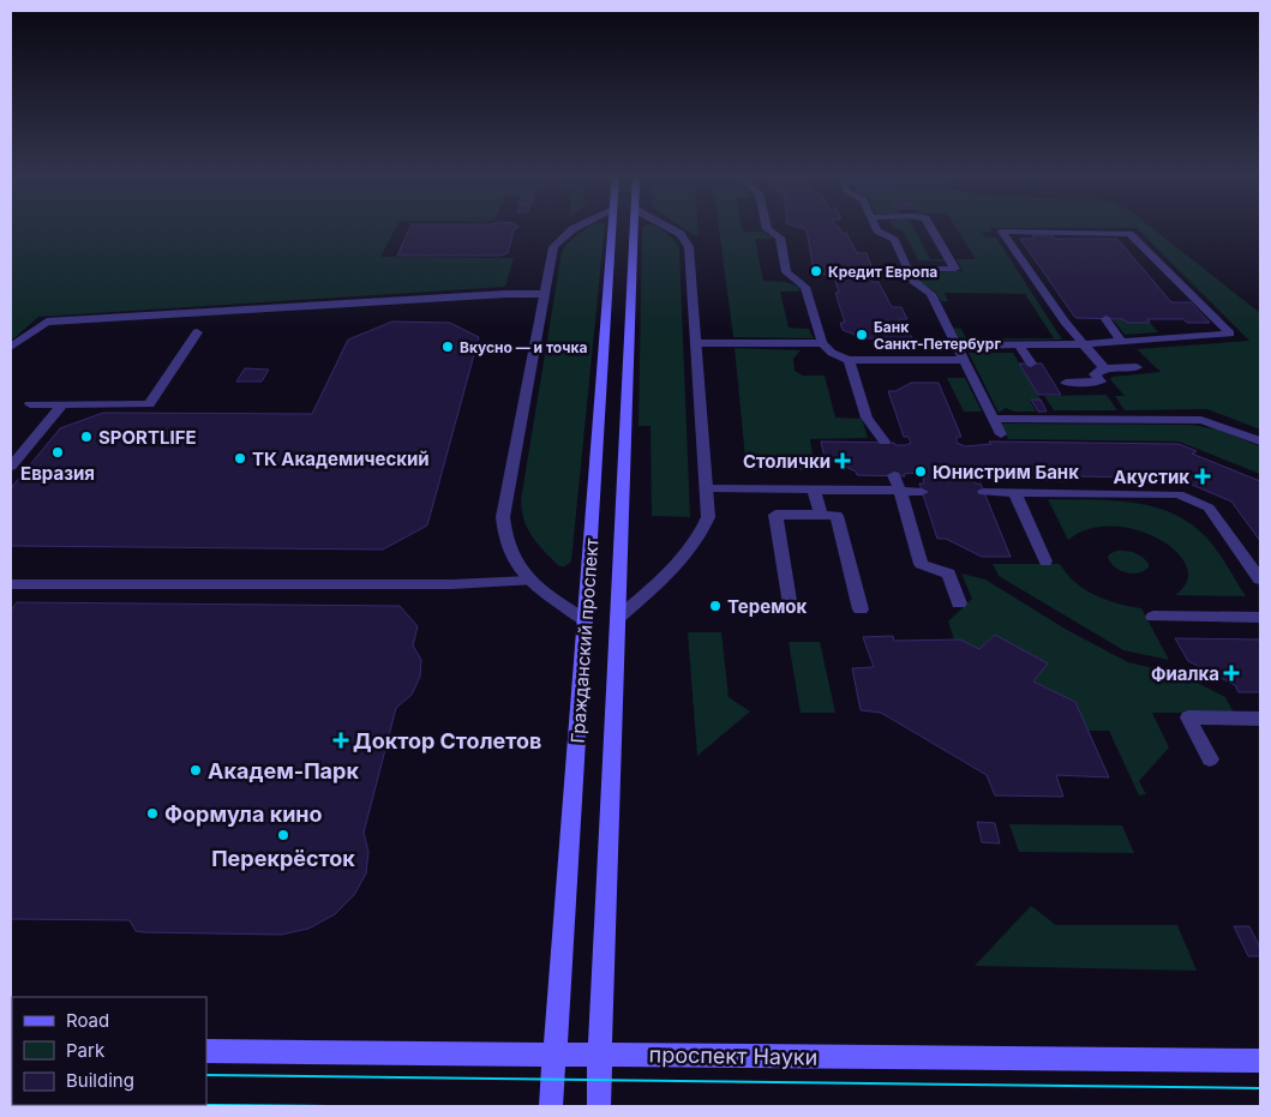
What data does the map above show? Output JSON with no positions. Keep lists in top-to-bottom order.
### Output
{
  "streets": {
    "main road": ["Гражданский проспект", "проспект Науки"]
  },
  "crossings": [
    ["Гражданский проспект", "проспект Науки"]
  ],
  "places": {
    "other": [
      "Кредит Европа",
      "Банк Санкт-Петербург",
      "Вкусно — и точка",
      "SPORTLIFE",
      "Евразия",
      "ТК Академический",
      "Юнистрим Банк",
      "Теремок",
      "Академ-Парк",
      "Формула кино",
      "Перекрёсток"
    ],
    "health": [
      "Столички",
      "Акустик",
      "Фиалка",
      "Доктор Столетов"
    ]
  },
  "legend": ["Road", "Park", "Building"]
}
